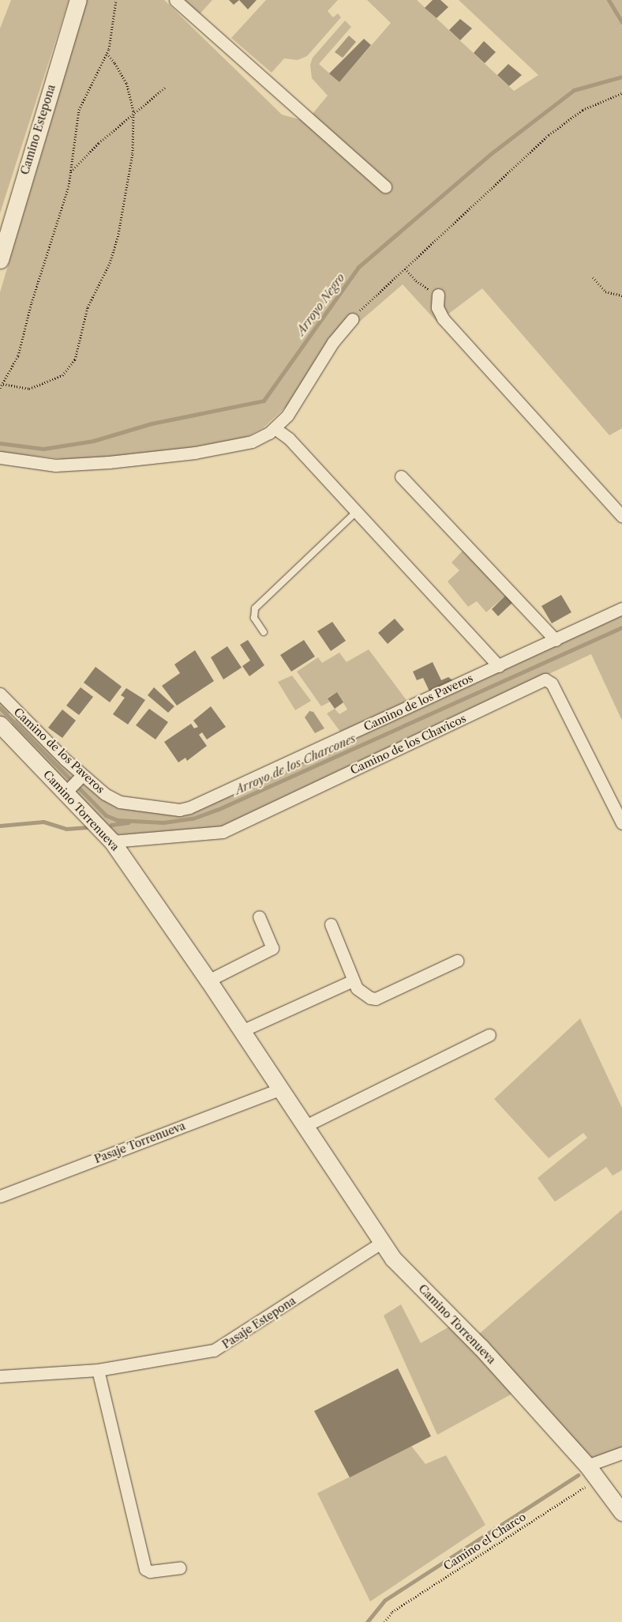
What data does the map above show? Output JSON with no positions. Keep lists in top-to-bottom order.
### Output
{
  "streets": {
    "street": [
      "Camino Estepona",
      "Camino de los Paveros",
      "Camino de los Chavicos",
      "Camino Torrenueva",
      "Pasaje Torrenueva",
      "Pasaje Estepona"
    ],
    "path": ["Camino el Charco"]
  },
  "crossings": [
    ["Camino de los Paveros", "Camino Torrenueva"],
    ["Camino de los Chavicos", "Camino Torrenueva"],
    ["Camino Torrenueva", "Pasaje Torrenueva"],
    ["Camino Torrenueva", "Pasaje Estepona"],
    ["Camino Torrenueva", "Camino el Charco"]
  ],
  "water": ["Arroyo Negro", "Arroyo de los Charcones"]
}
